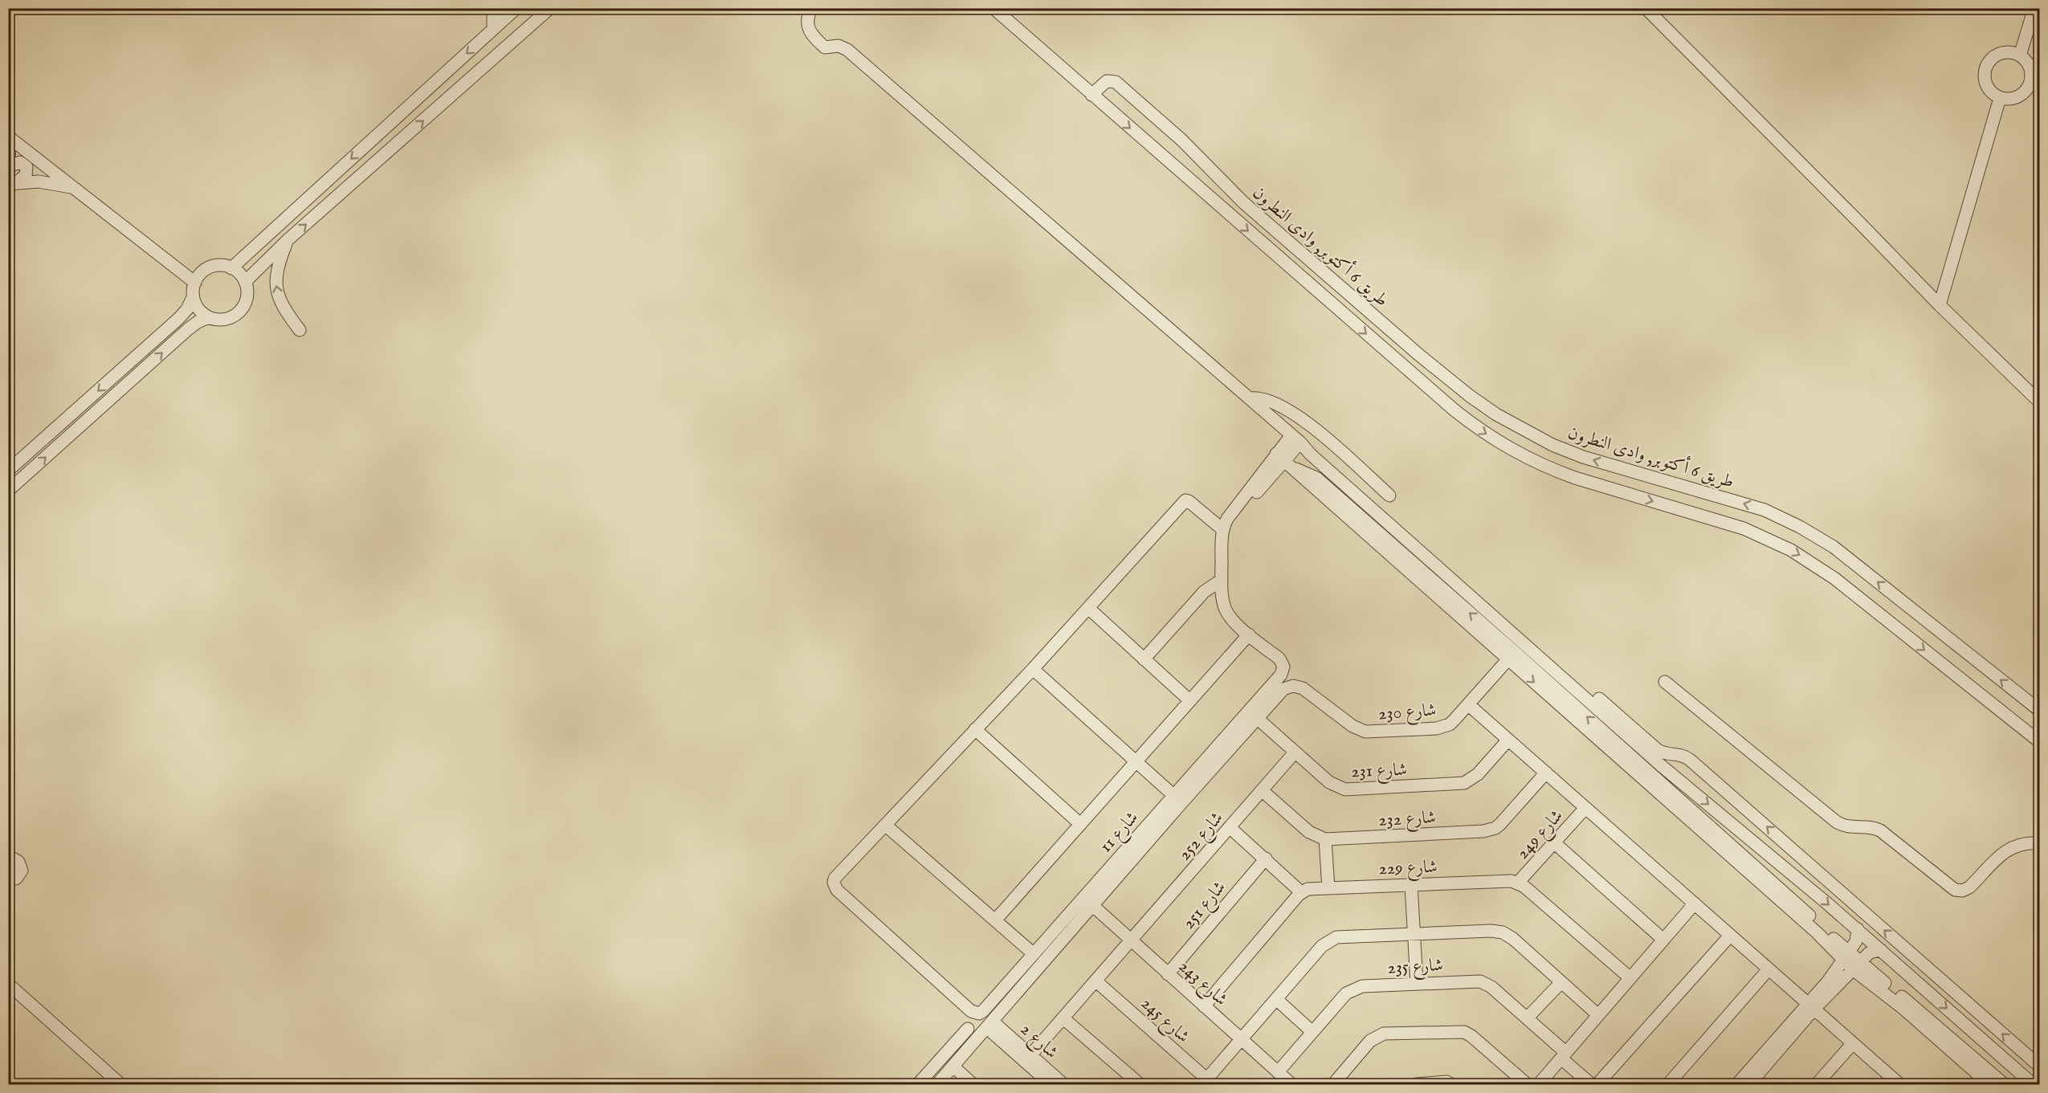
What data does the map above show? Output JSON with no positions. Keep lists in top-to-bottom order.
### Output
{
  "streets": {
    "street": [
      "طريق 6 أكتوبر, وادى النطرون",
      "شارع 230",
      "شارع 231",
      "شارع 232",
      "شارع 11",
      "شارع 249",
      "شارع 252",
      "شارع 229",
      "شارع 251",
      "شارع 235",
      "شارع 243",
      "شارع 245",
      "شارع 2"
    ]
  },
  "crossings": [
    ["شارع 230", "شارع 11"],
    ["شارع 231", "شارع 11"],
    ["شارع 231", "شارع 252"],
    ["شارع 11", "شارع 243"],
    ["شارع 11", "شارع 2"],
    ["شارع 249", "شارع 229"],
    ["شارع 252", "شارع 243"],
    ["شارع 252", "شارع 245"],
    ["شارع 252", "شارع 2"],
    ["شارع 251", "شارع 243"],
    ["شارع 235", "شارع 243"]
  ]
}
